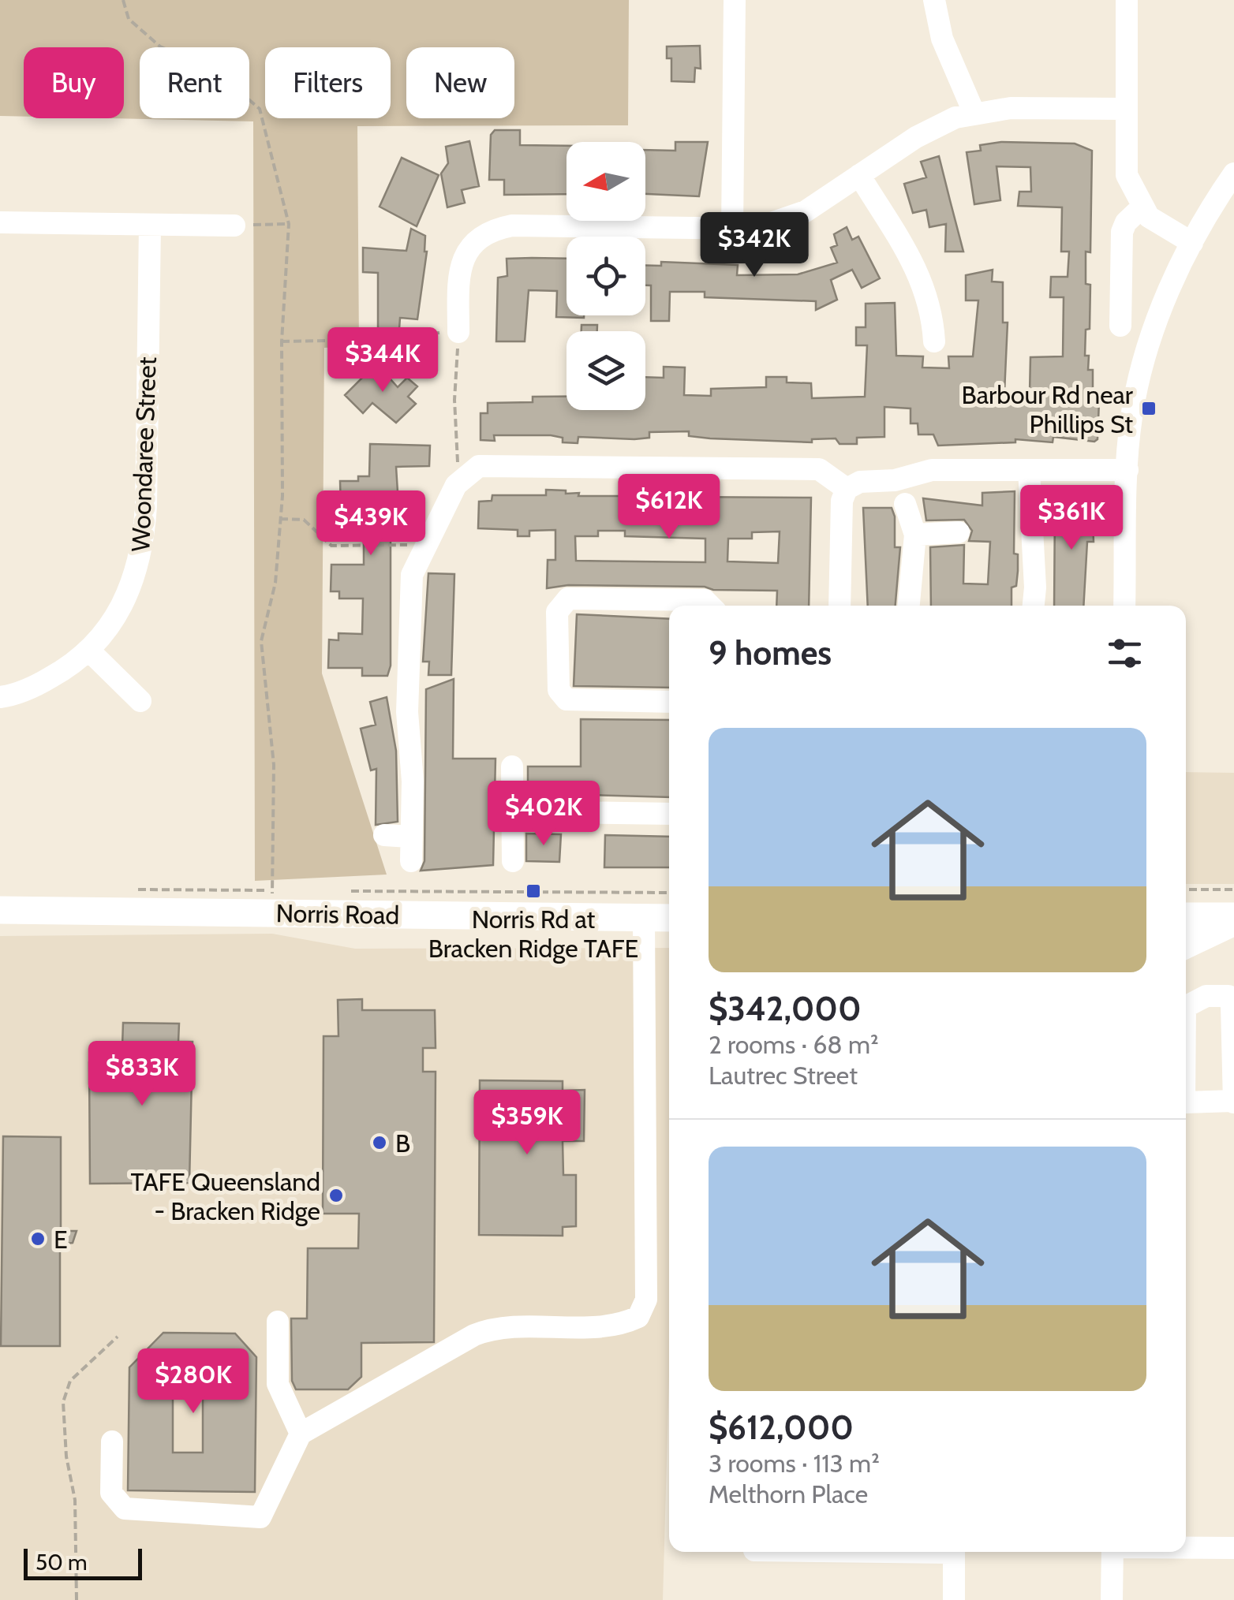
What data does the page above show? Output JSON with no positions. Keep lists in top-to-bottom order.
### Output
{
  "streets": {
    "main road": ["Norris Road"],
    "street": ["Woondaree Street"]
  },
  "places": {
    "transit": ["Barbour Rd near Phillips St", "Norris Rd at Bracken Ridge TAFE"],
    "other": ["B", "TAFE Queensland - Bracken Ridge", "E"]
  },
  "scale_bar": "50 m",
  "north": "left",
  "page": {
    "chip": [
      "Buy",
      "Rent",
      "Filters",
      "New"
    ],
    "price": [
      "$342K",
      "$344K",
      "$612K",
      "$361K",
      "$439K",
      "$402K",
      "$833K",
      "$359K",
      "$280K"
    ],
    "heading": "9 homes",
    "list": [
      {
        "name": "$342,000",
        "note": "2 rooms · 68 m² · Lautrec Street"
      },
      {
        "name": "$612,000",
        "note": "3 rooms · 113 m² · Melthorn Place"
      }
    ],
    "scale": "50 m"
  }
}
